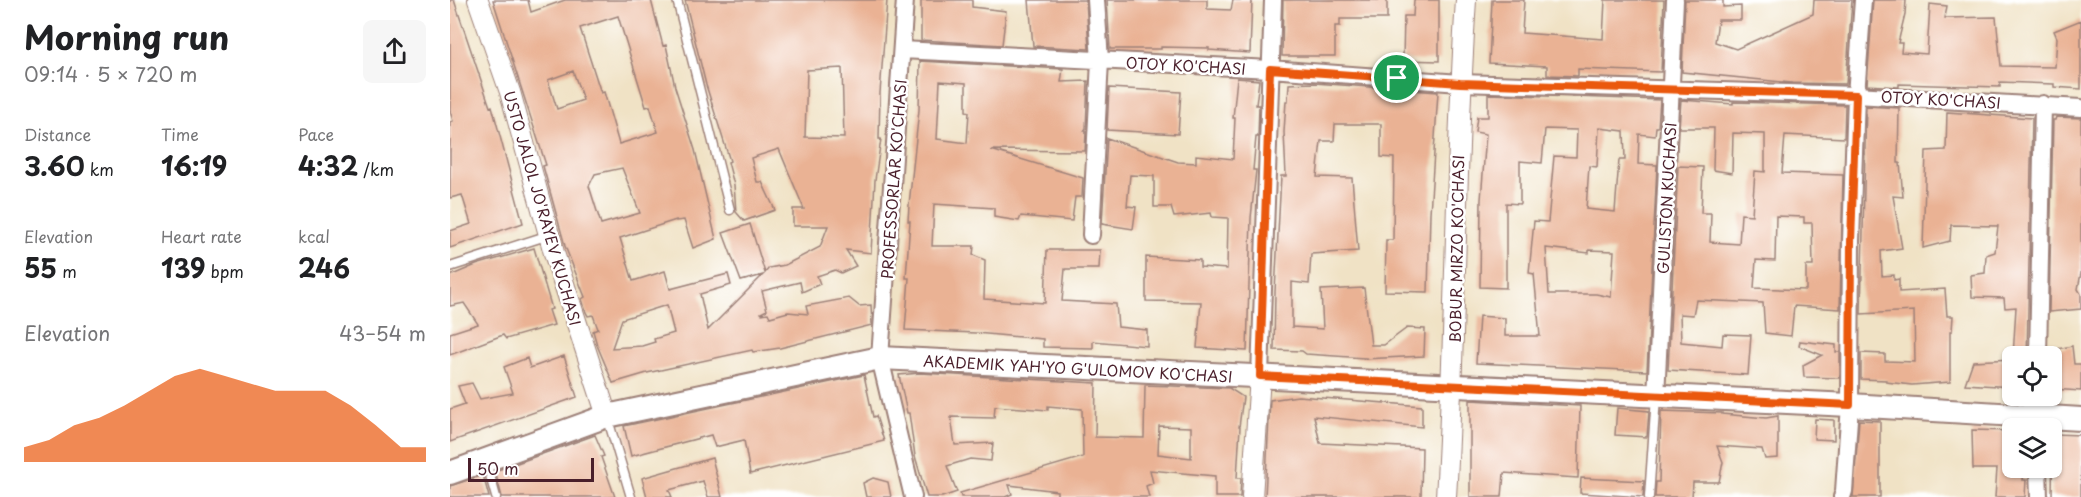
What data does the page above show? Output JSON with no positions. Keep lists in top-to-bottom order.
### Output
{
  "streets": {
    "main road": ["AKADEMIK YAH'YO G'ULOMOV KO'CHASI"],
    "street": [
      "OTOY KO'CHASI",
      "PROFESSORLAR KO'CHASI",
      "GULISTON KUCHASI",
      "USTO JALOL JO'RAYEV KUCHASI",
      "BOBUR MIRZO KO'CHASI"
    ]
  },
  "crossings": [
    ["OTOY KO'CHASI", "PROFESSORLAR KO'CHASI"],
    ["OTOY KO'CHASI", "GULISTON KUCHASI"],
    ["OTOY KO'CHASI", "BOBUR MIRZO KO'CHASI"],
    ["PROFESSORLAR KO'CHASI", "AKADEMIK YAH'YO G'ULOMOV KO'CHASI"],
    ["GULISTON KUCHASI", "AKADEMIK YAH'YO G'ULOMOV KO'CHASI"],
    ["USTO JALOL JO'RAYEV KUCHASI", "AKADEMIK YAH'YO G'ULOMOV KO'CHASI"],
    ["BOBUR MIRZO KO'CHASI", "AKADEMIK YAH'YO G'ULOMOV KO'CHASI"]
  ],
  "scale_bar": "50 m",
  "page": {
    "heading": ["Morning run", "09:14 · 5 × 720 m"],
    "stats": [
      ["Distance", "3.60 km"],
      ["Time", "16:19"],
      ["Pace", "4:32 /km"],
      ["Elevation", "55 m"],
      ["Heart rate", "139 bpm"],
      ["kcal", "246"]
    ],
    "chart": ["Elevation", "43–54 m"],
    "scale": "50 m"
  }
}
